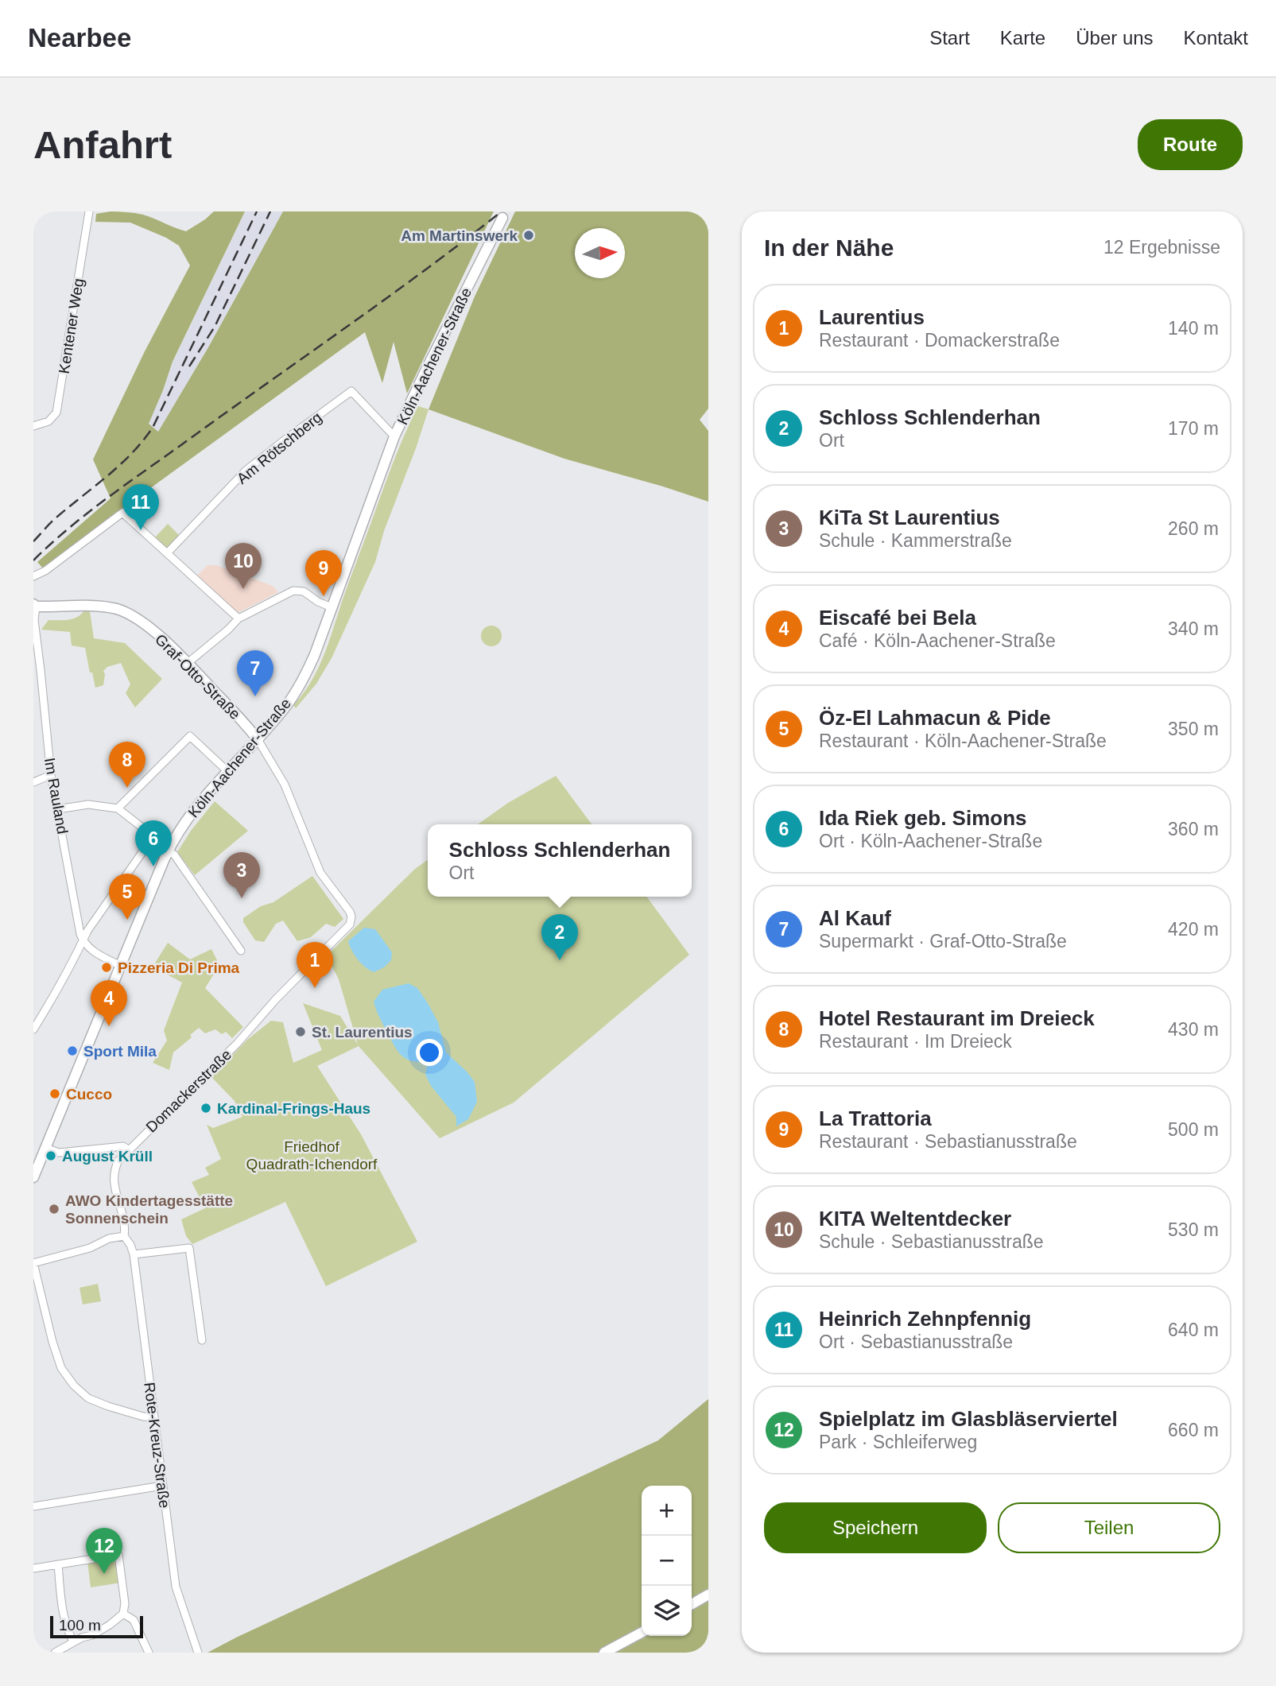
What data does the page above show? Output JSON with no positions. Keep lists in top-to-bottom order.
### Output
{
  "streets": {
    "main road": ["Köln-Aachener-Straße", "Graf-Otto-Straße"],
    "street": [
      "Kentener Weg",
      "Am Rötschberg",
      "Im Rauland",
      "Domackerstraße",
      "Rote-Kreuz-Straße"
    ]
  },
  "crossings": [
    ["Köln-Aachener-Straße", "Am Rötschberg"],
    ["Köln-Aachener-Straße", "Graf-Otto-Straße"],
    ["Graf-Otto-Straße", "Im Rauland"],
    ["Graf-Otto-Straße", "Domackerstraße"],
    ["Domackerstraße", "Rote-Kreuz-Straße"]
  ],
  "parks": ["Friedhof Quadrath-Ichendorf"],
  "places": [
    "Am Martinswerk",
    "Pizzeria Di Prima",
    "St. Laurentius",
    "Sport Mila",
    "Cucco",
    "Kardinal-Frings-Haus",
    "August Krüll",
    "AWO Kindertagesstätte Sonnenschein"
  ],
  "scale_bar": "100 m",
  "north": "right",
  "page": {
    "header": "Nearbee",
    "nav": [
      "Start",
      "Karte",
      "Über uns",
      "Kontakt"
    ],
    "buttons": [
      "Route",
      ["Speichern", "Teilen"]
    ],
    "title": "Anfahrt",
    "heading": ["In der Nähe", "12 Ergebnisse"],
    "list": [
      {
        "mark": "1",
        "name": "Laurentius",
        "note": "Restaurant · Domackerstraße",
        "value": "140 m"
      },
      {
        "mark": "2",
        "name": "Schloss Schlenderhan",
        "note": "Ort",
        "value": "170 m"
      },
      {
        "mark": "3",
        "name": "KiTa St Laurentius",
        "note": "Schule · Kammerstraße",
        "value": "260 m"
      },
      {
        "mark": "4",
        "name": "Eiscafé bei Bela",
        "note": "Café · Köln-Aachener-Straße",
        "value": "340 m"
      },
      {
        "mark": "5",
        "name": "Öz-El Lahmacun & Pide",
        "note": "Restaurant · Köln-Aachener-Straße",
        "value": "350 m"
      },
      {
        "mark": "6",
        "name": "Ida Riek geb. Simons",
        "note": "Ort · Köln-Aachener-Straße",
        "value": "360 m"
      },
      {
        "mark": "7",
        "name": "Al Kauf",
        "note": "Supermarkt · Graf-Otto-Straße",
        "value": "420 m"
      },
      {
        "mark": "8",
        "name": "Hotel Restaurant im Dreieck",
        "note": "Restaurant · Im Dreieck",
        "value": "430 m"
      },
      {
        "mark": "9",
        "name": "La Trattoria",
        "note": "Restaurant · Sebastianusstraße",
        "value": "500 m"
      },
      {
        "mark": "10",
        "name": "KITA Weltentdecker",
        "note": "Schule · Sebastianusstraße",
        "value": "530 m"
      },
      {
        "mark": "11",
        "name": "Heinrich Zehnpfennig",
        "note": "Ort · Sebastianusstraße",
        "value": "640 m"
      },
      {
        "mark": "12",
        "name": "Spielplatz im Glasbläserviertel",
        "note": "Park · Schleiferweg",
        "value": "660 m"
      }
    ],
    "pins": [
      "11",
      "10",
      "9",
      "7",
      "8",
      "6",
      "3",
      "5",
      "2",
      "1",
      "4",
      "12"
    ],
    "popup": ["Schloss Schlenderhan", "Ort"],
    "map_buttons": ["+", "−"],
    "scale": "100 m"
  }
}
